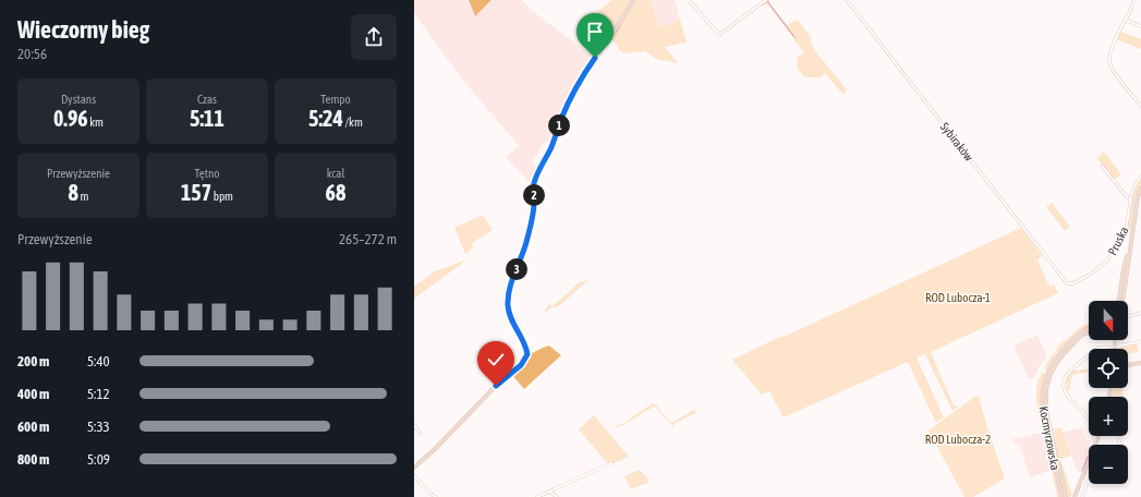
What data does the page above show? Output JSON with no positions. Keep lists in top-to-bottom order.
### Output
{
  "streets": {
    "street": ["Sybiraków", "Pruska", "Kocmyrzowska"]
  },
  "crossings": [
    ["Sybiraków", "Pruska"]
  ],
  "parks": ["ROD Lubocza-1", "ROD Lubocza-2"],
  "north": "bottom",
  "page": {
    "heading": ["Wieczorny bieg", "20:56"],
    "stats": [
      ["Dystans", "0.96 km"],
      ["Czas", "5:11"],
      ["Tempo", "5:24 /km"],
      ["Przewyższenie", "8 m"],
      ["Tętno", "157 bpm"],
      ["kcal", "68"]
    ],
    "pins": ["1", "2", "3"],
    "chart": ["Przewyższenie", "265–272 m"],
    "map_buttons": ["+", "−"],
    "list": [
      {
        "name": "200 m",
        "note": "5:40"
      },
      {
        "name": "400 m",
        "note": "5:12"
      },
      {
        "name": "600 m",
        "note": "5:33"
      },
      {
        "name": "800 m",
        "note": "5:09"
      }
    ]
  }
}
